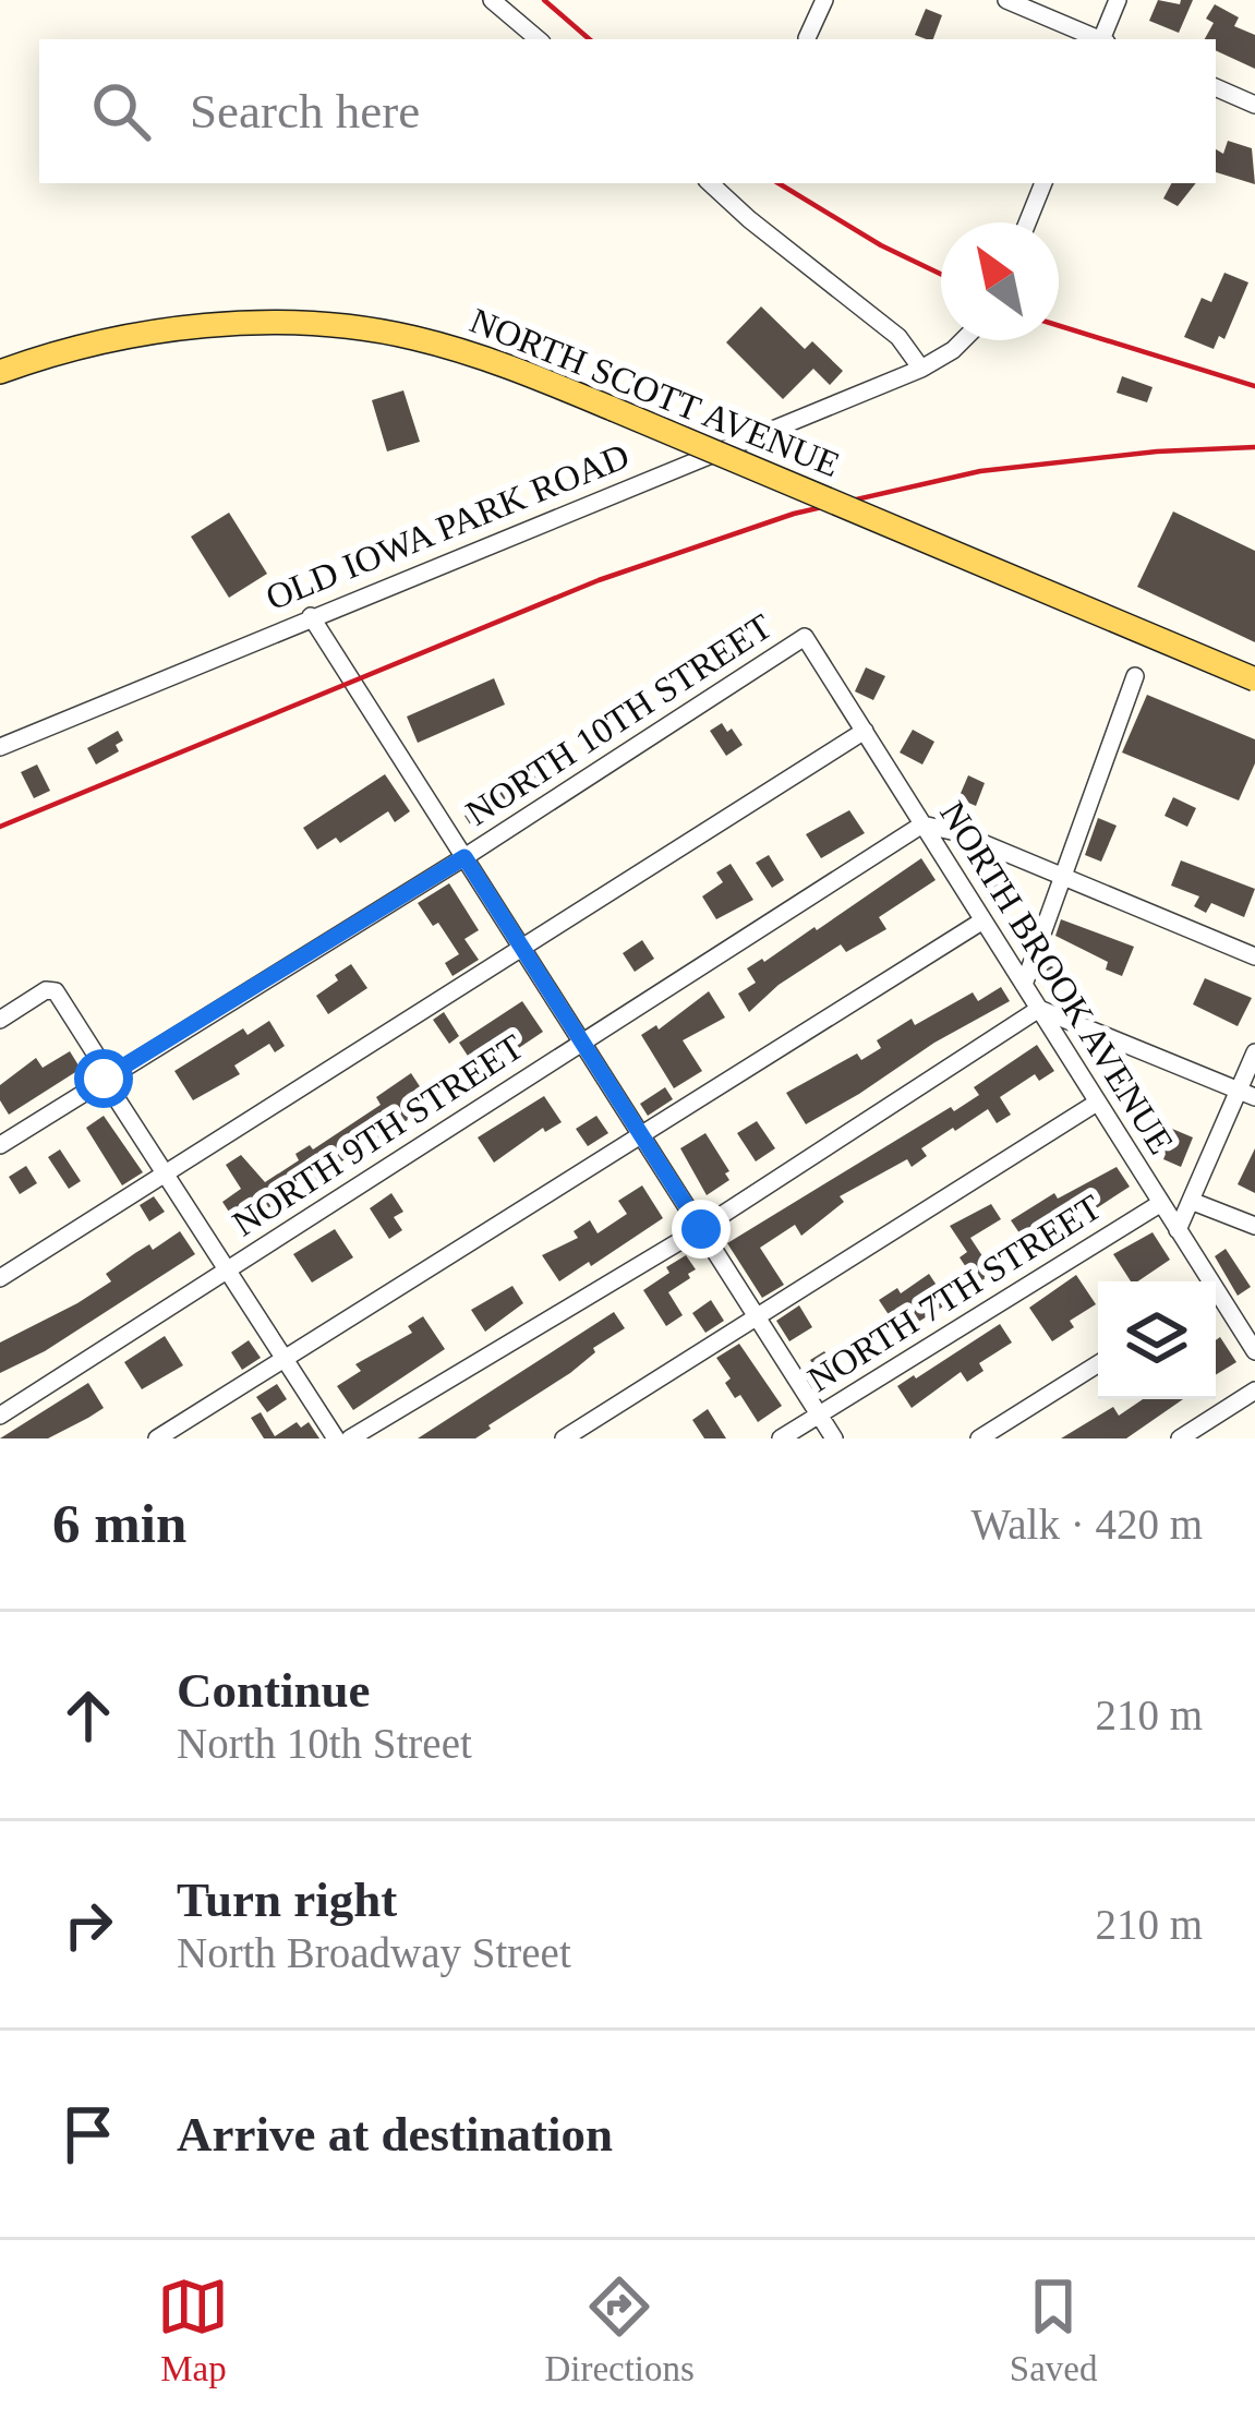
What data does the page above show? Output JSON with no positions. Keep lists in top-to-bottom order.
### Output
{
  "streets": {
    "main road": ["NORTH SCOTT AVENUE"],
    "street": [
      "OLD IOWA PARK ROAD",
      "NORTH 10TH STREET",
      "NORTH BROOK AVENUE",
      "NORTH 9TH STREET",
      "NORTH 7TH STREET"
    ]
  },
  "crossings": [
    ["NORTH 10TH STREET", "NORTH BROOK AVENUE"],
    ["NORTH BROOK AVENUE", "NORTH 9TH STREET"],
    ["NORTH BROOK AVENUE", "NORTH 7TH STREET"]
  ],
  "north": "top left",
  "page": {
    "search": "Search here",
    "heading": ["6 min", "Walk · 420 m"],
    "list": [
      ["Continue", "North 10th Street", "210 m"],
      ["Turn right", "North Broadway Street", "210 m"],
      "Arrive at destination"
    ],
    "nav": ["Map", "Directions", "Saved"]
  }
}
